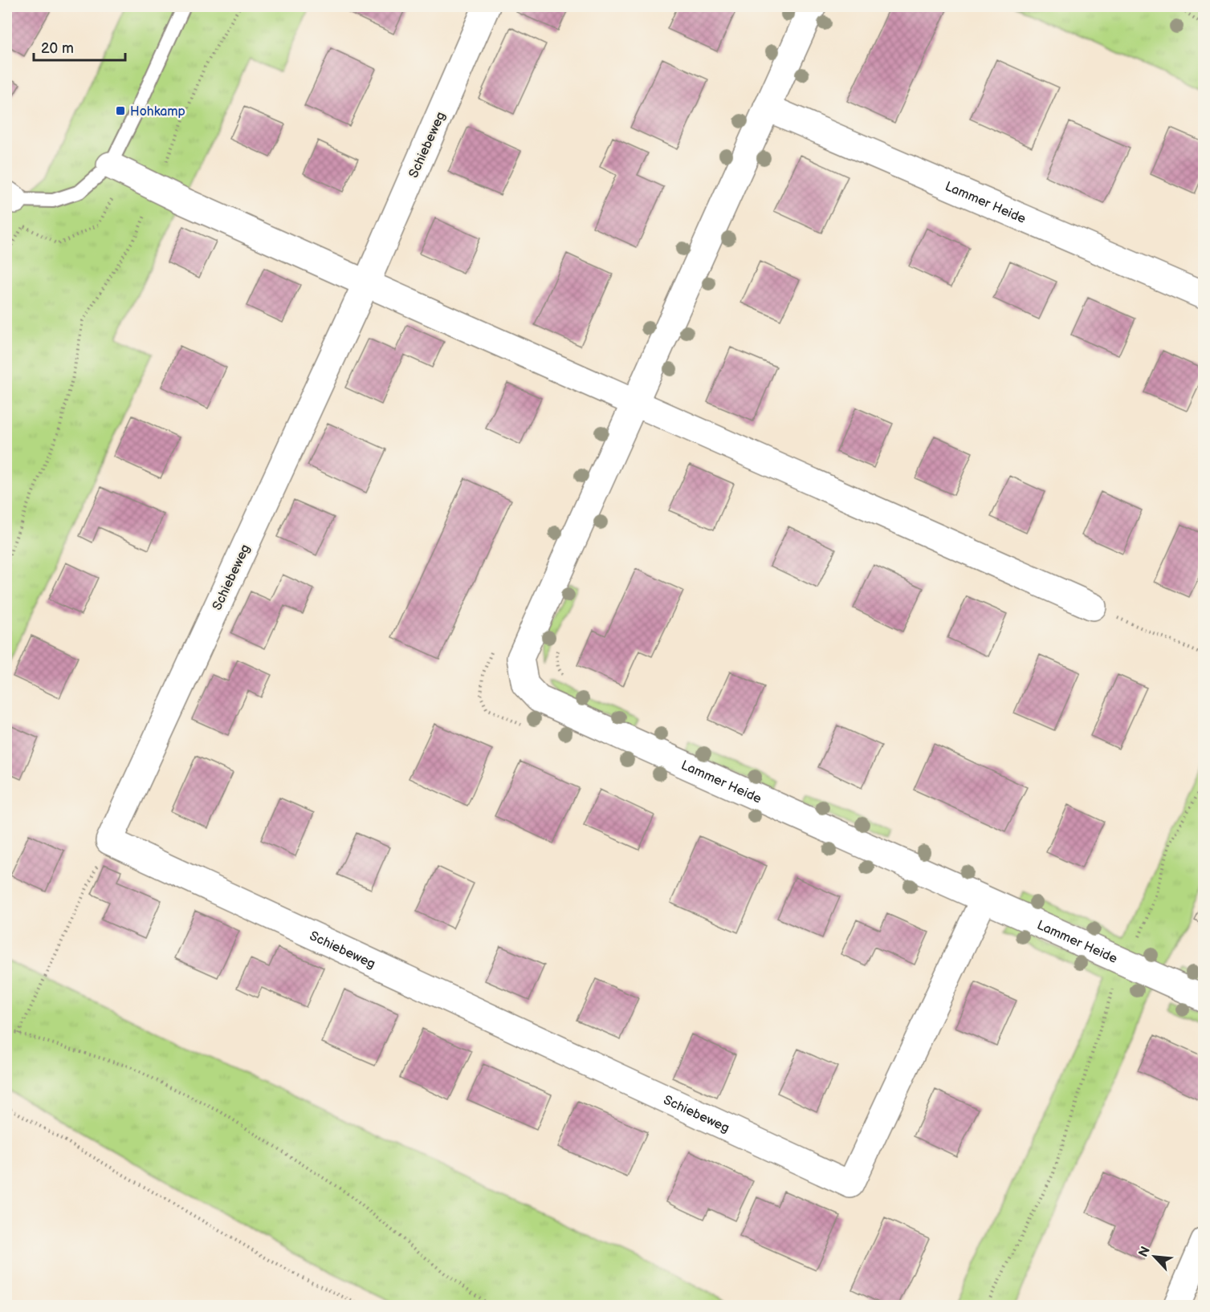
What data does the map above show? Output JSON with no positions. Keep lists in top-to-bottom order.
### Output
{
  "streets": {
    "street": ["Schiebeweg", "Lammer Heide"]
  },
  "crossings": [
    ["Schiebeweg", "Lammer Heide"]
  ],
  "places": {
    "transit": ["Hohkamp"]
  },
  "scale_bar": "20 m",
  "north": "top left"
}
